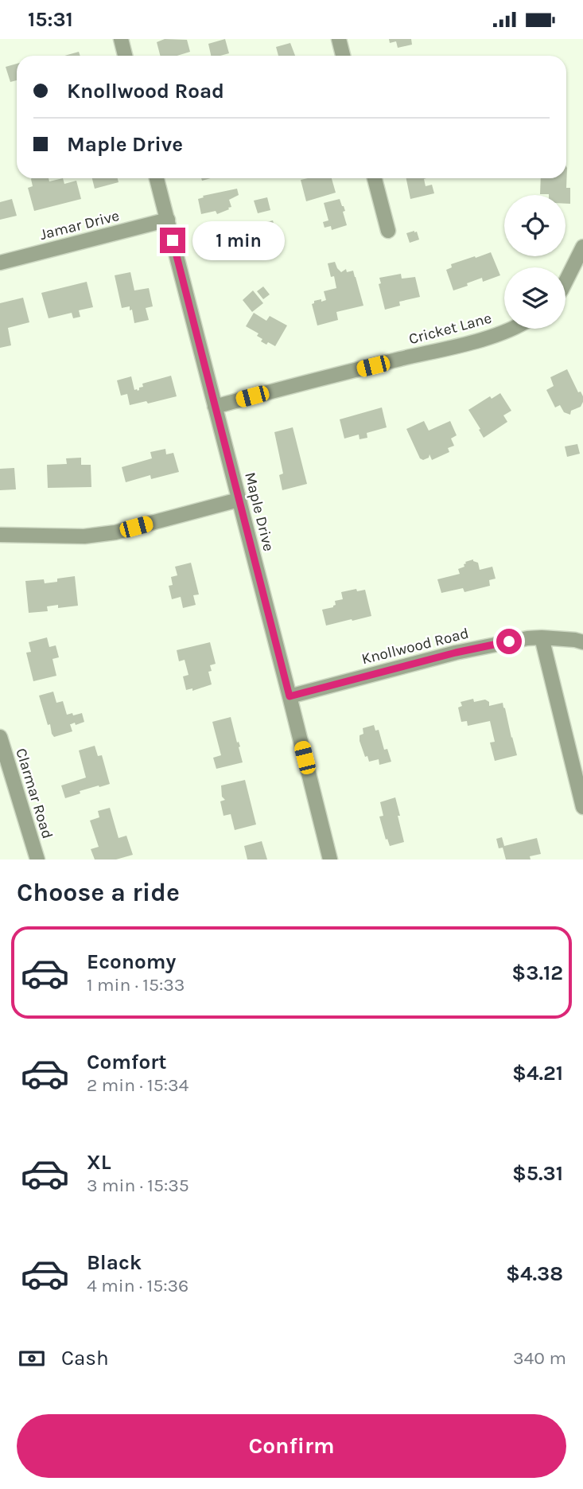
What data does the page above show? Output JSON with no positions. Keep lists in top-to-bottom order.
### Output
{
  "streets": {
    "street": [
      "Jamar Drive",
      "Cricket Lane",
      "Maple Drive",
      "Knollwood Road",
      "Clarmar Road"
    ]
  },
  "crossings": [
    ["Jamar Drive", "Maple Drive"],
    ["Cricket Lane", "Maple Drive"],
    ["Maple Drive", "Knollwood Road"]
  ],
  "page": {
    "status": "15:31",
    "banner": ["Knollwood Road", "Maple Drive"],
    "bubble": "1 min",
    "heading": "Choose a ride",
    "list": [
      {
        "name": "Economy",
        "note": "1 min · 15:33",
        "value": "$3.12"
      },
      {
        "name": "Comfort",
        "note": "2 min · 15:34",
        "value": "$4.21"
      },
      {
        "name": "XL",
        "note": "3 min · 15:35",
        "value": "$5.31"
      },
      {
        "name": "Black",
        "note": "4 min · 15:36",
        "value": "$4.38"
      }
    ],
    "pay": ["Cash", "340 m"],
    "buttons": "Confirm"
  }
}
